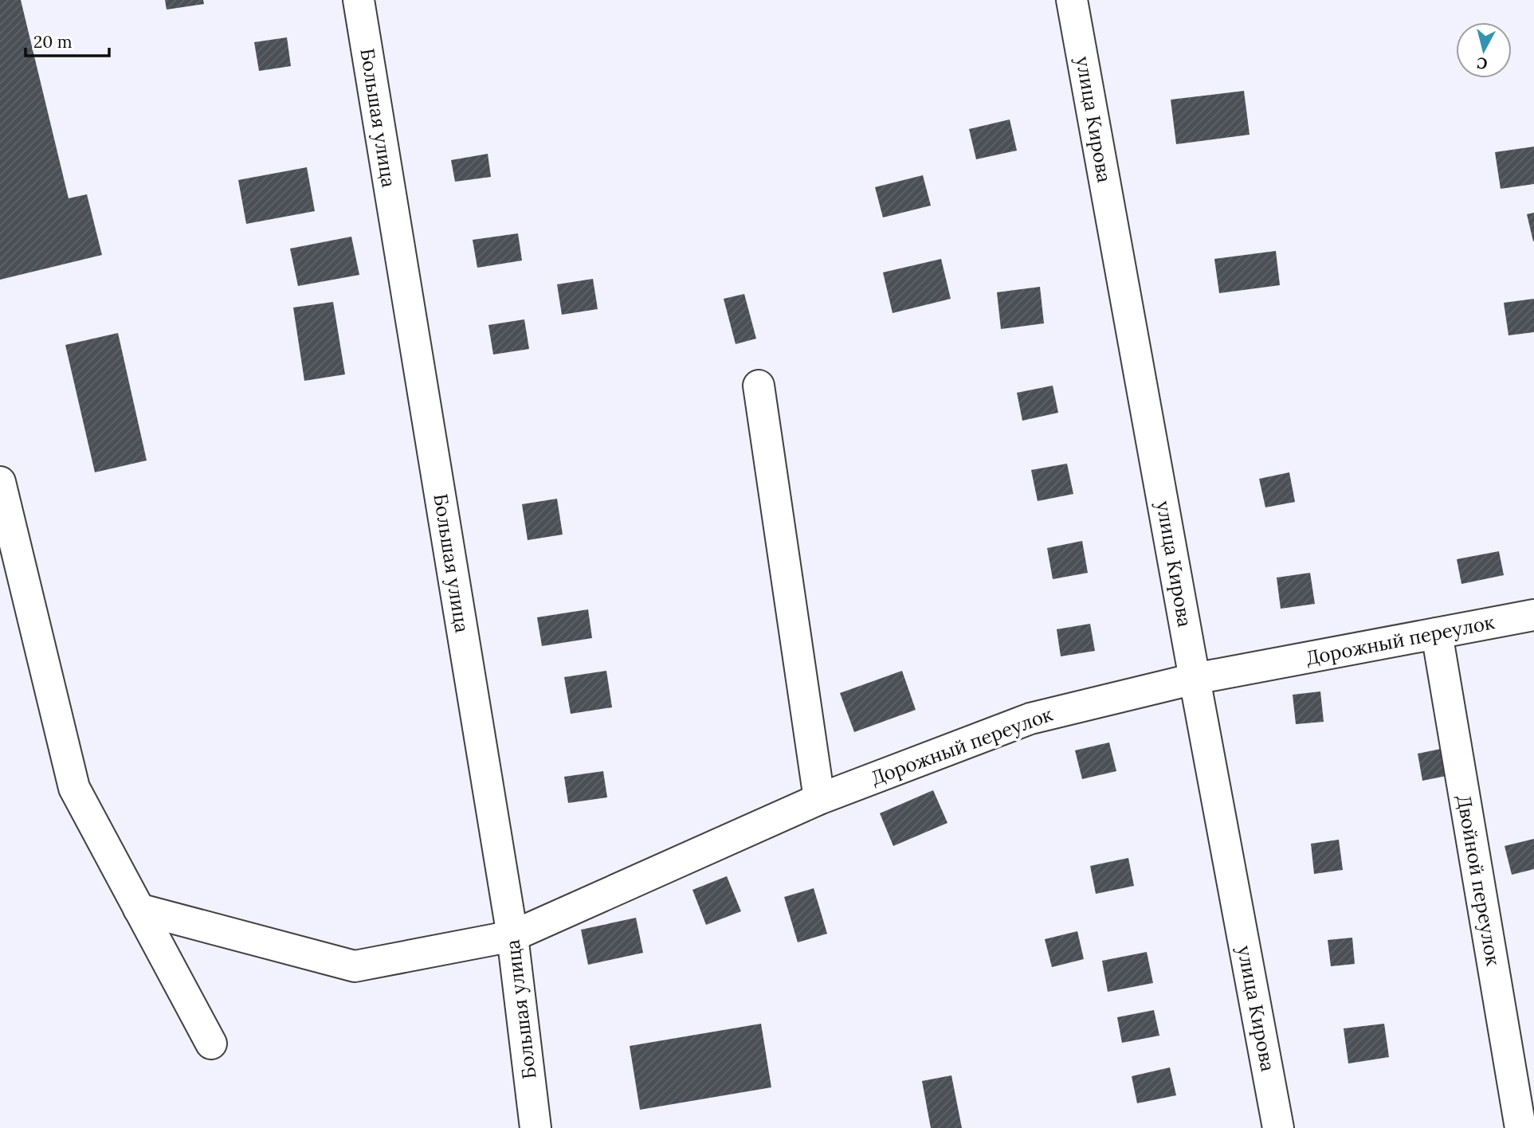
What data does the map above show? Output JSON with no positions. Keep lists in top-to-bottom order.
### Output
{
  "streets": {
    "street": [
      "Большая улица",
      "улица Кирова",
      "Дорожный переулок",
      "Двойной переулок"
    ]
  },
  "crossings": [
    ["Большая улица", "Дорожный переулок"],
    ["улица Кирова", "Дорожный переулок"],
    ["Дорожный переулок", "Двойной переулок"]
  ],
  "scale_bar": "20 m",
  "north": "bottom"
}
